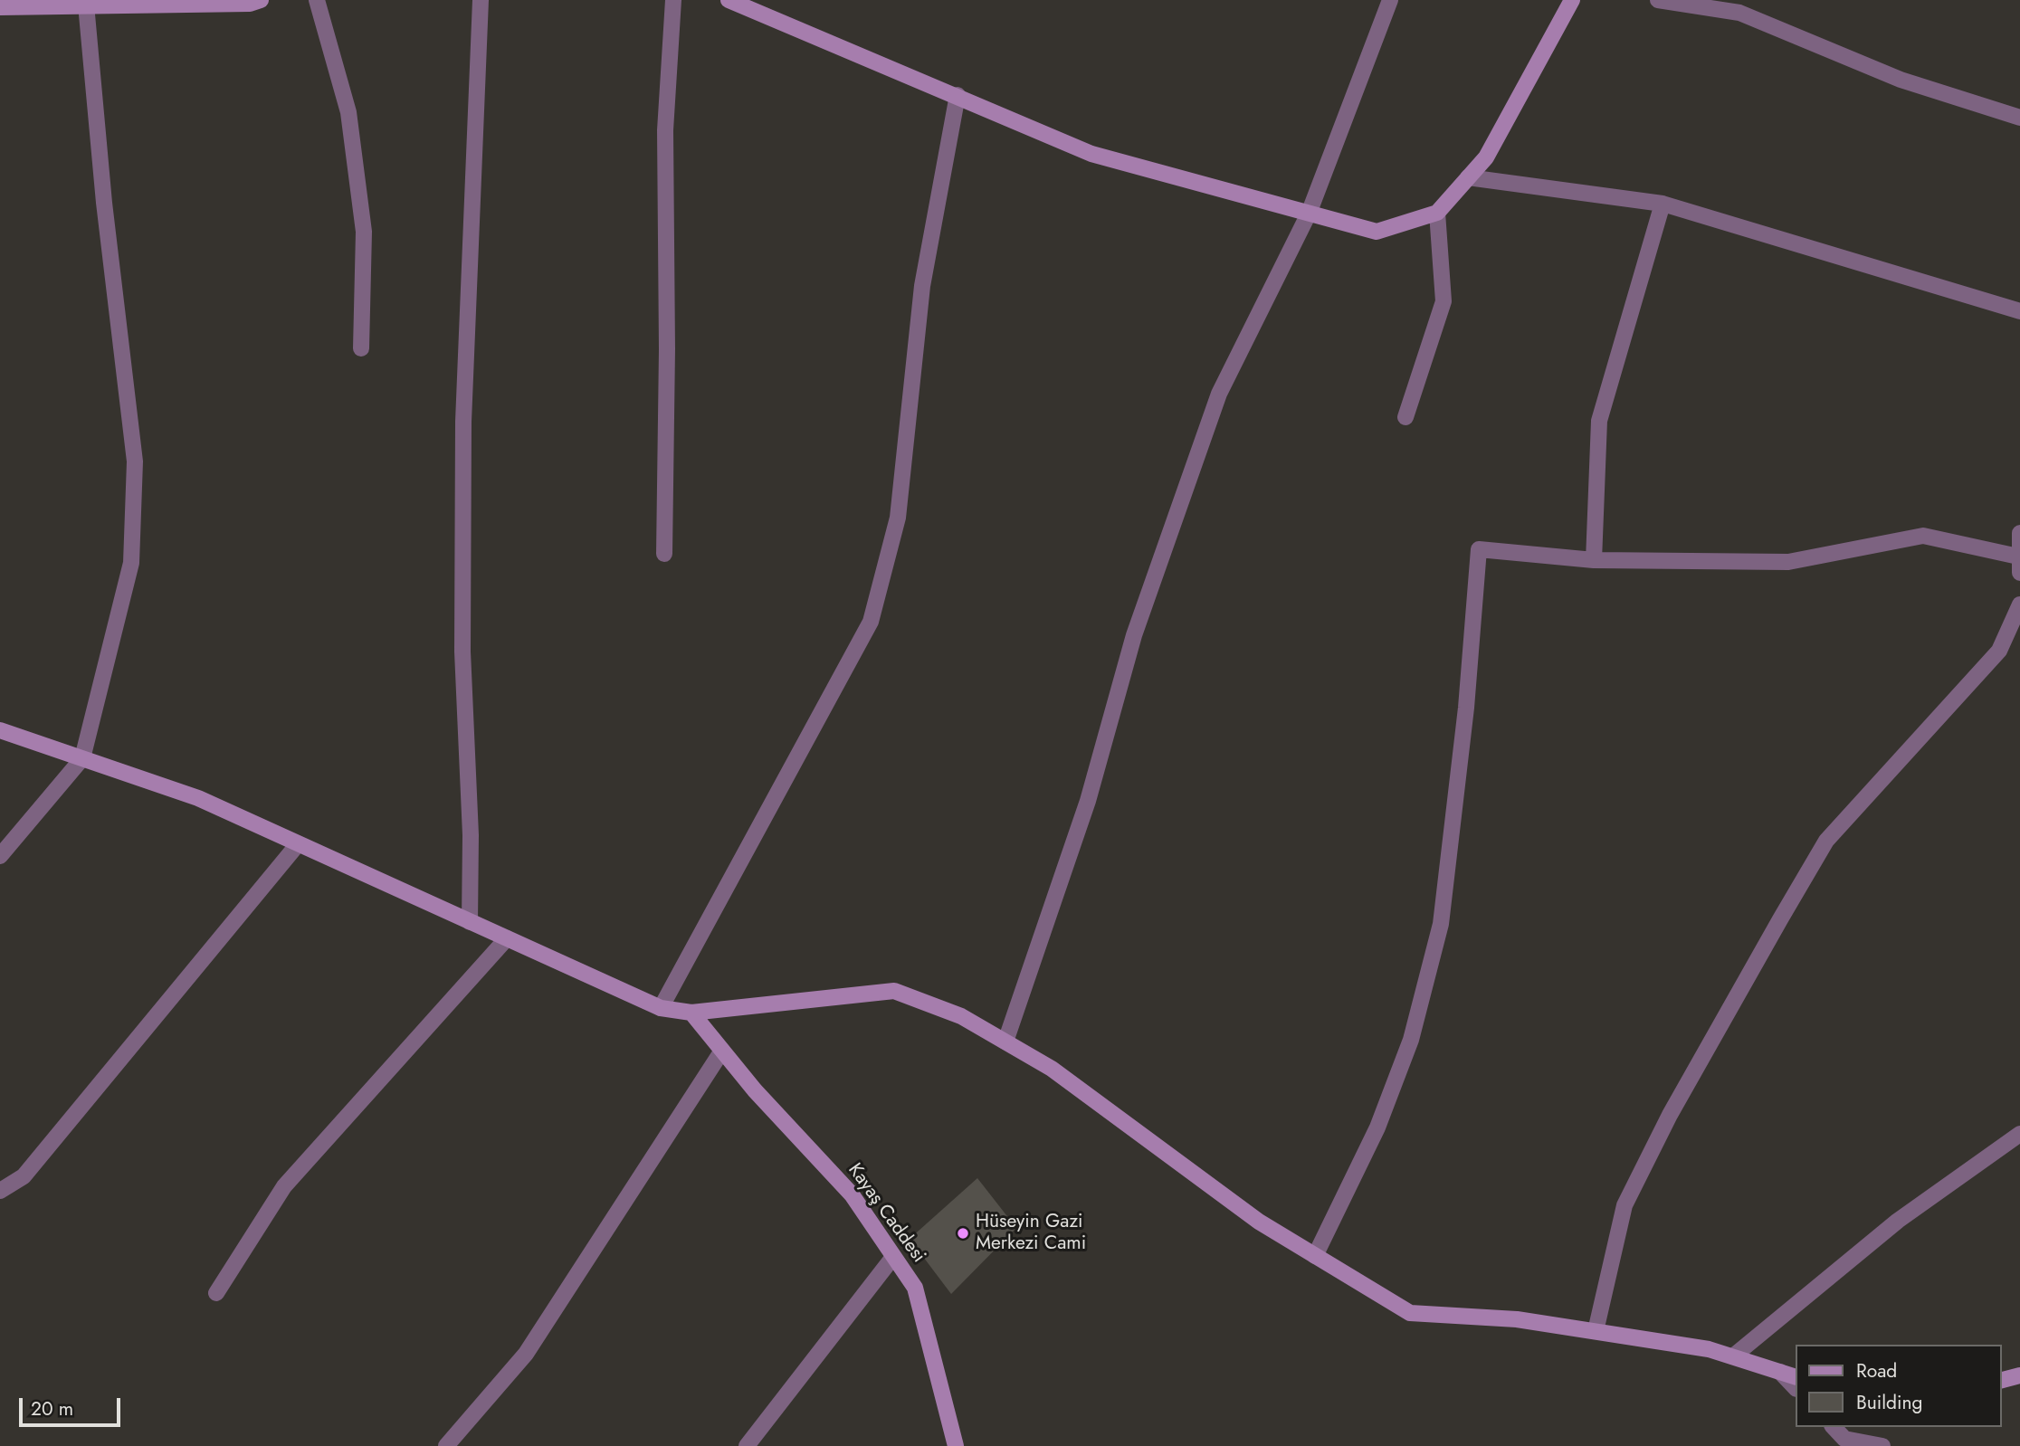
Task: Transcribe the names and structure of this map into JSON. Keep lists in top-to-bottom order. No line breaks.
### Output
{"streets":{"street":["Kayaş Caddesi"]},"places":["Hüseyin Gazi Merkezi Cami"],"legend":["Road","Building"],"scale_bar":"20 m"}
